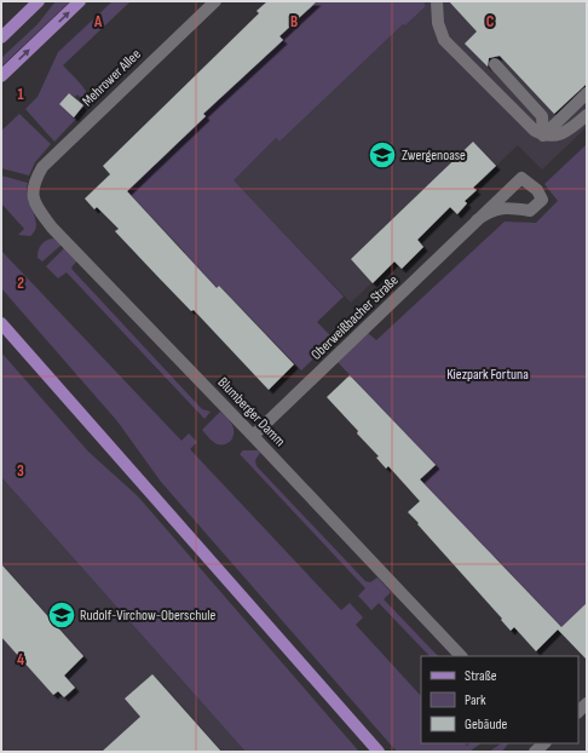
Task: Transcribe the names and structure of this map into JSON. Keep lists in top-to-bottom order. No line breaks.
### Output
{"streets":{"street":["Mehrower Allee","Oberweißbacher Straße","Blumberger Damm"]},"crossings":[["Mehrower Allee","Blumberger Damm"],["Oberweißbacher Straße","Blumberger Damm"]],"parks":["Kiezpark Fortuna"],"places":{"school or university":["Zwergenoase","Rudolf-Virchow-Oberschule"]},"legend":["Straße","Park","Gebäude"],"grid":{"columns":["A","B","C"],"rows":["1","2","3","4"]}}
